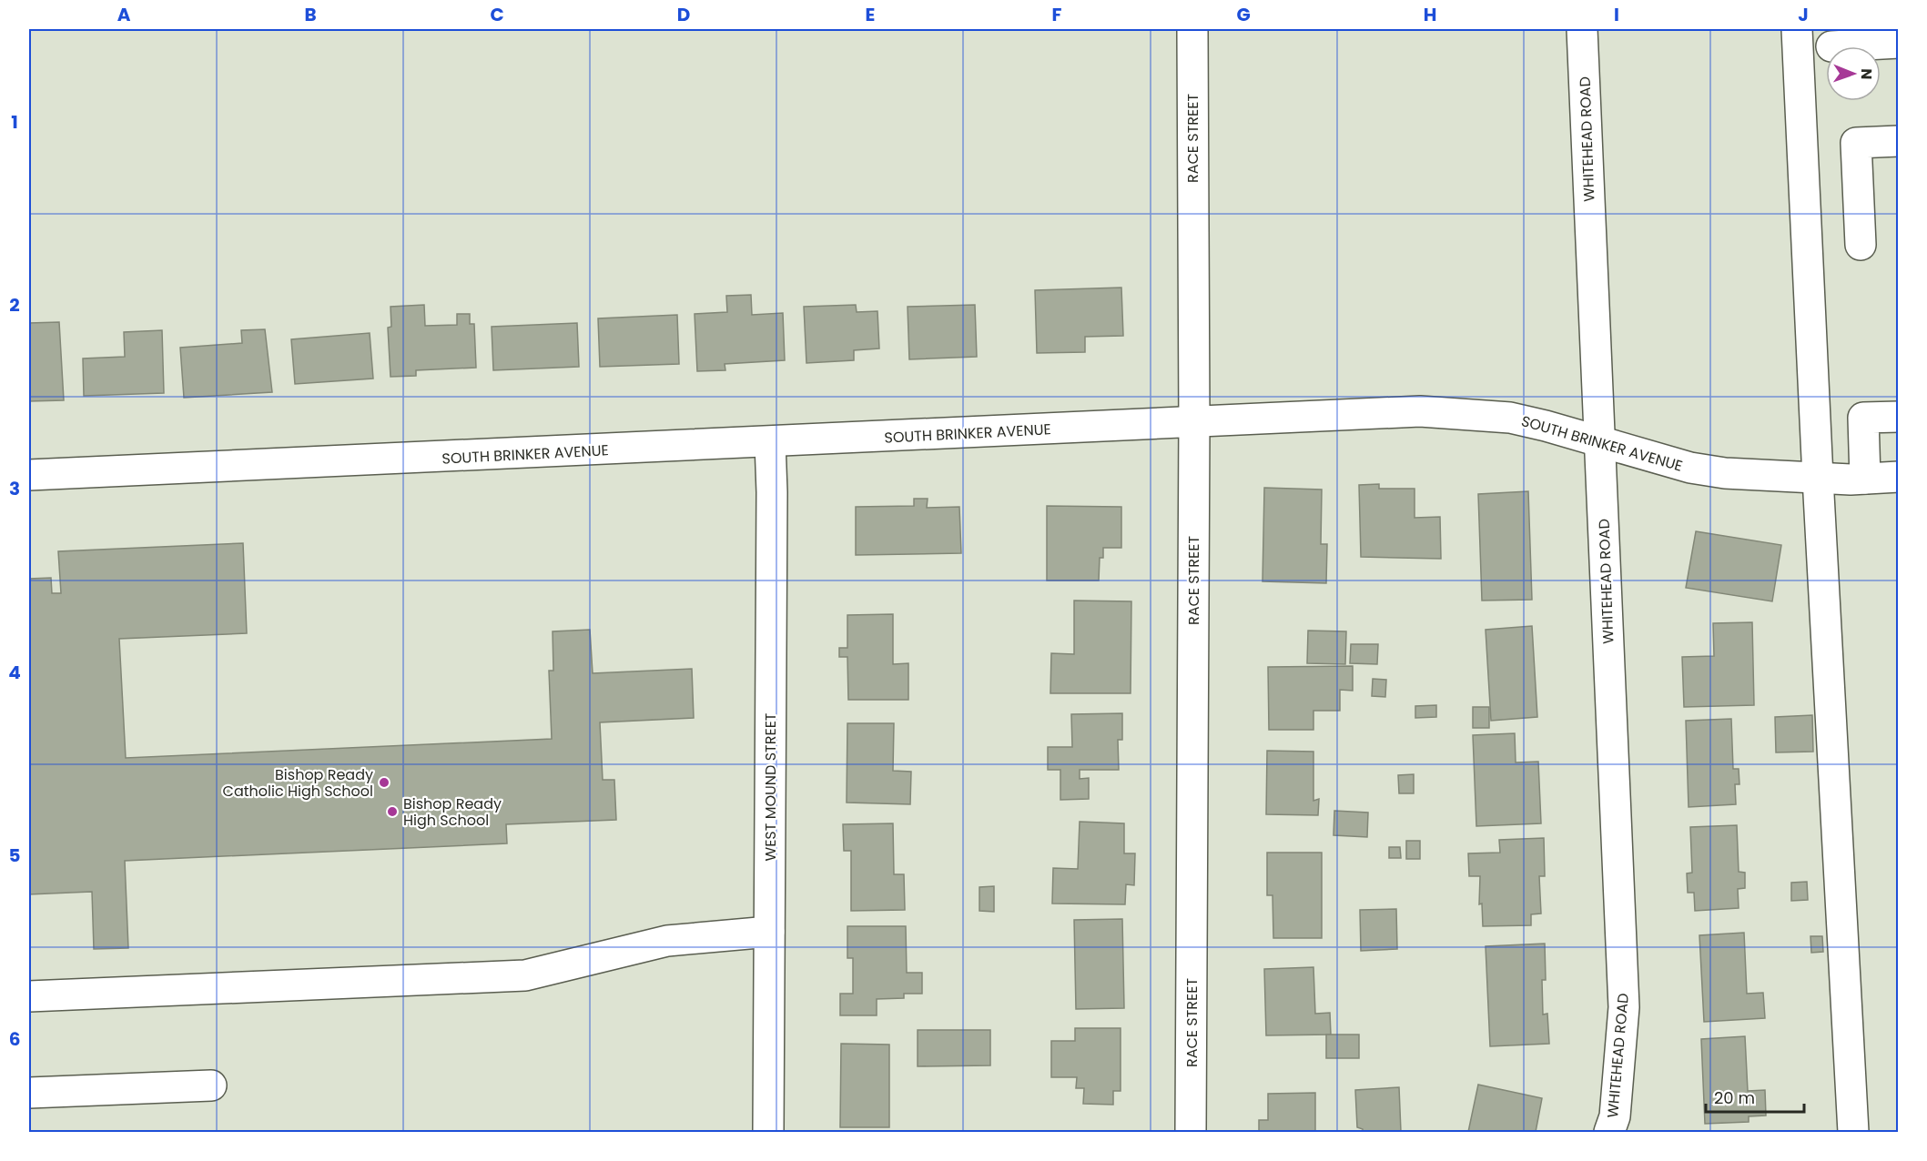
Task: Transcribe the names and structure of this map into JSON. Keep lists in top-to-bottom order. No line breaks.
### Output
{"streets":{"street":["RACE STREET","WHITEHEAD ROAD","SOUTH BRINKER AVENUE","WEST MOUND STREET"]},"crossings":[["RACE STREET","SOUTH BRINKER AVENUE"],["WHITEHEAD ROAD","SOUTH BRINKER AVENUE"],["SOUTH BRINKER AVENUE","WEST MOUND STREET"]],"places":["Bishop Ready Catholic High School","Bishop Ready High School"],"scale_bar":"20 m","north":"right","grid":{"columns":["A","B","C","D","E","F","G","H","I","J"],"rows":["1","2","3","4","5","6"]}}
